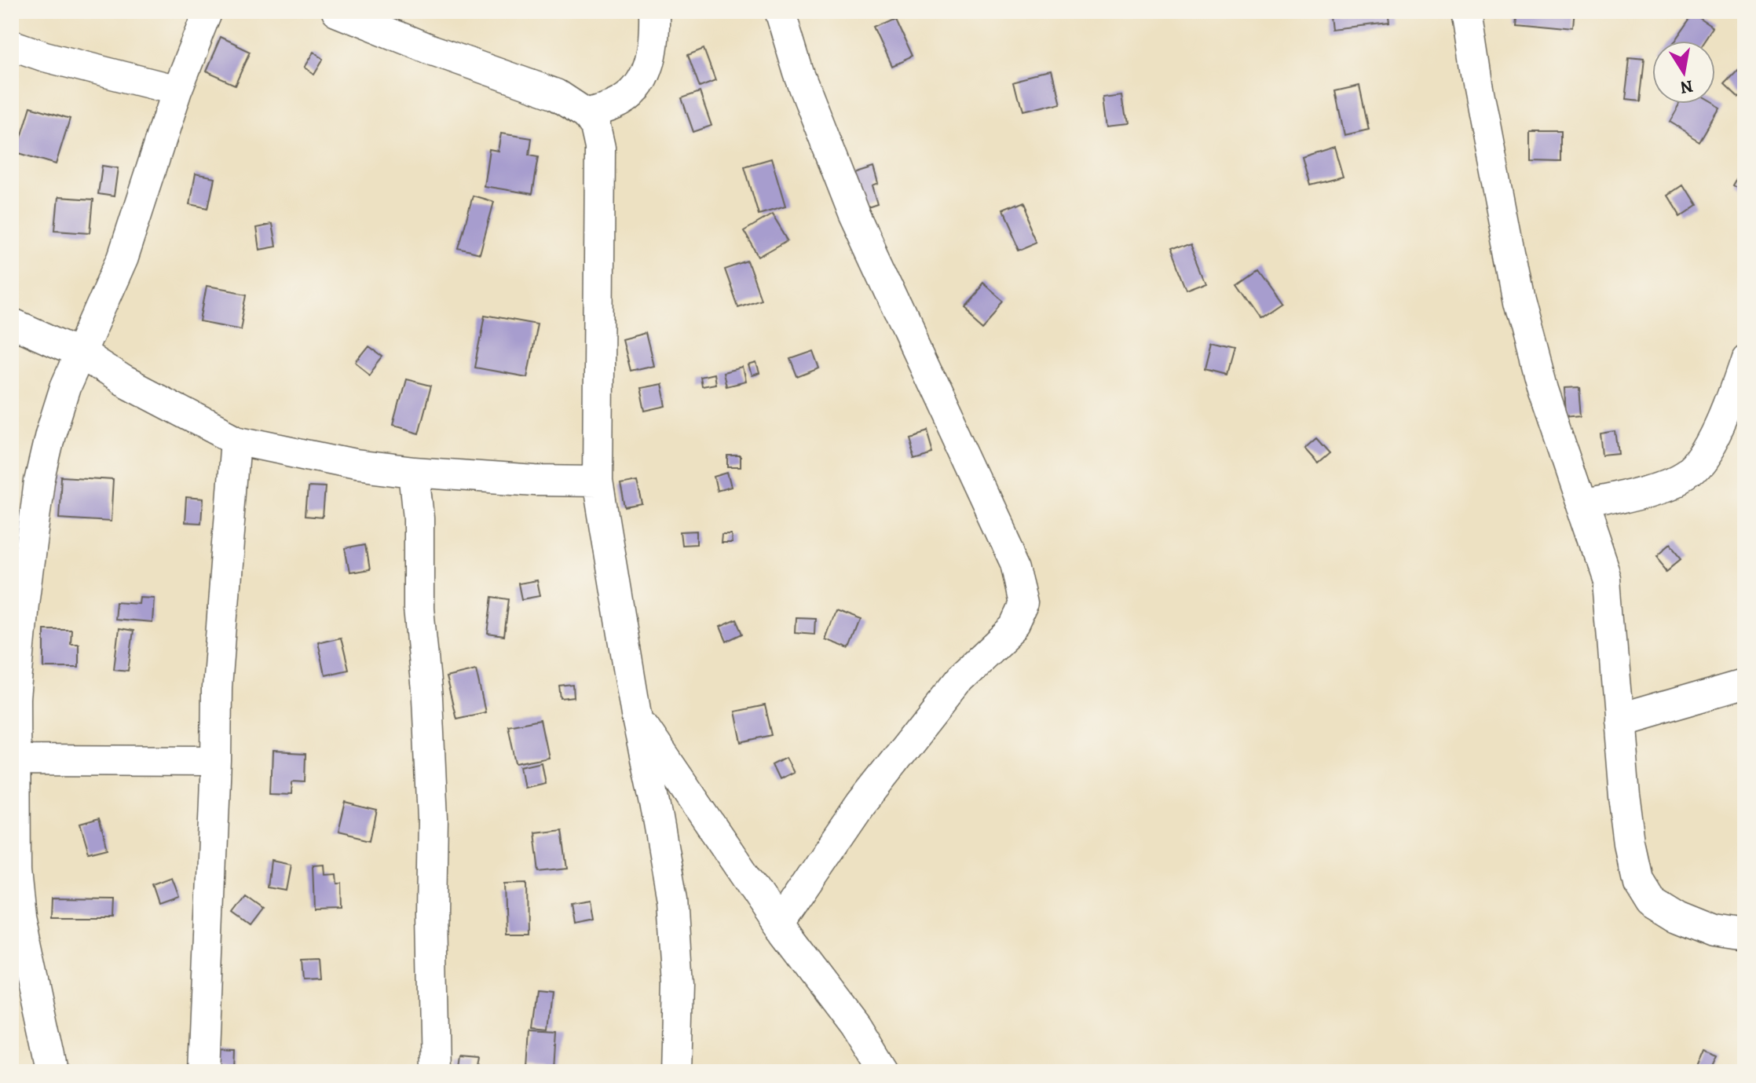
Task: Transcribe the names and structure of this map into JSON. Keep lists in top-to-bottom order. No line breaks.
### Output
{"north":"bottom"}
